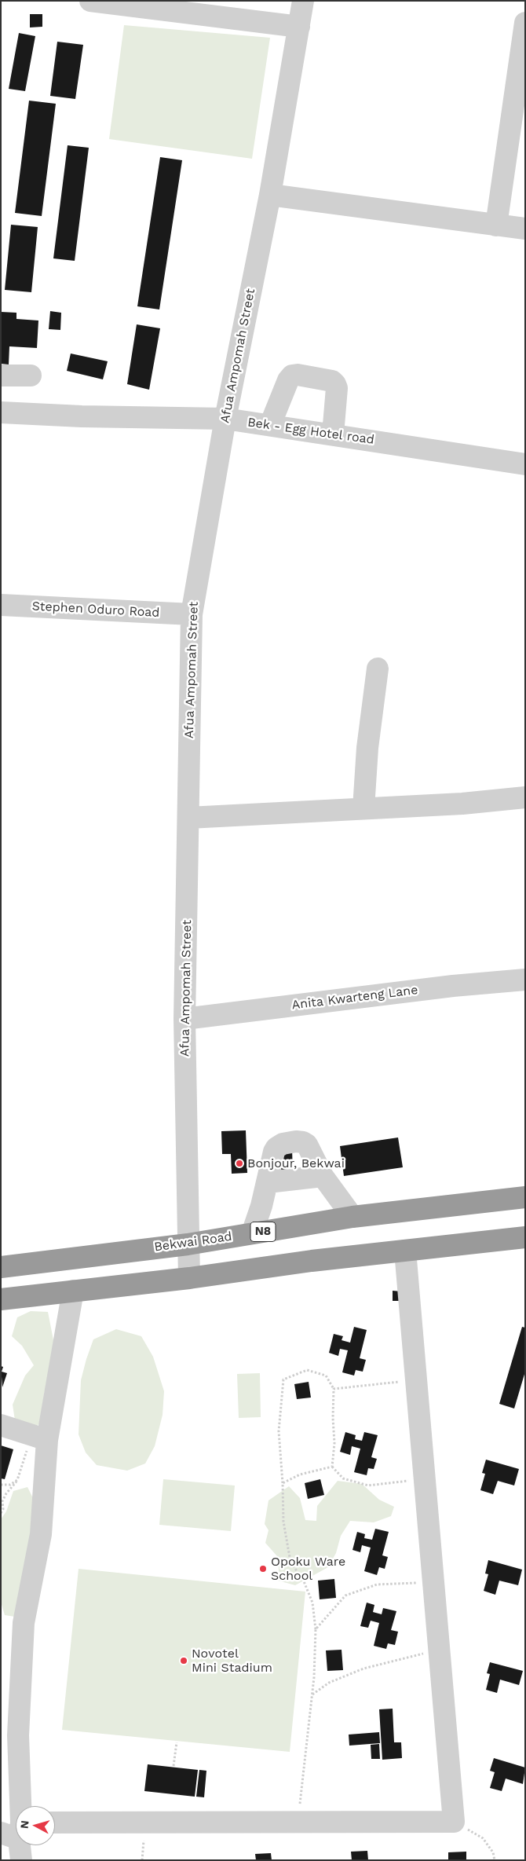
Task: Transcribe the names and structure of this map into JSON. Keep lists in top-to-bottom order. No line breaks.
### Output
{"streets":{"highway":["N8","Bekwai Road"],"street":["Afua Ampomah Street","Bek - Egg Hotel road","Stephen Oduro Road","Anita Kwarteng Lane"]},"crossings":[["Afua Ampomah Street","Bek - Egg Hotel road"],["Afua Ampomah Street","Stephen Oduro Road"],["Afua Ampomah Street","Anita Kwarteng Lane"],["Afua Ampomah Street","Bekwai Road"]],"places":["Bonjour, Bekwai","Opoku Ware School","Novotel Mini Stadium"],"north":"left"}
